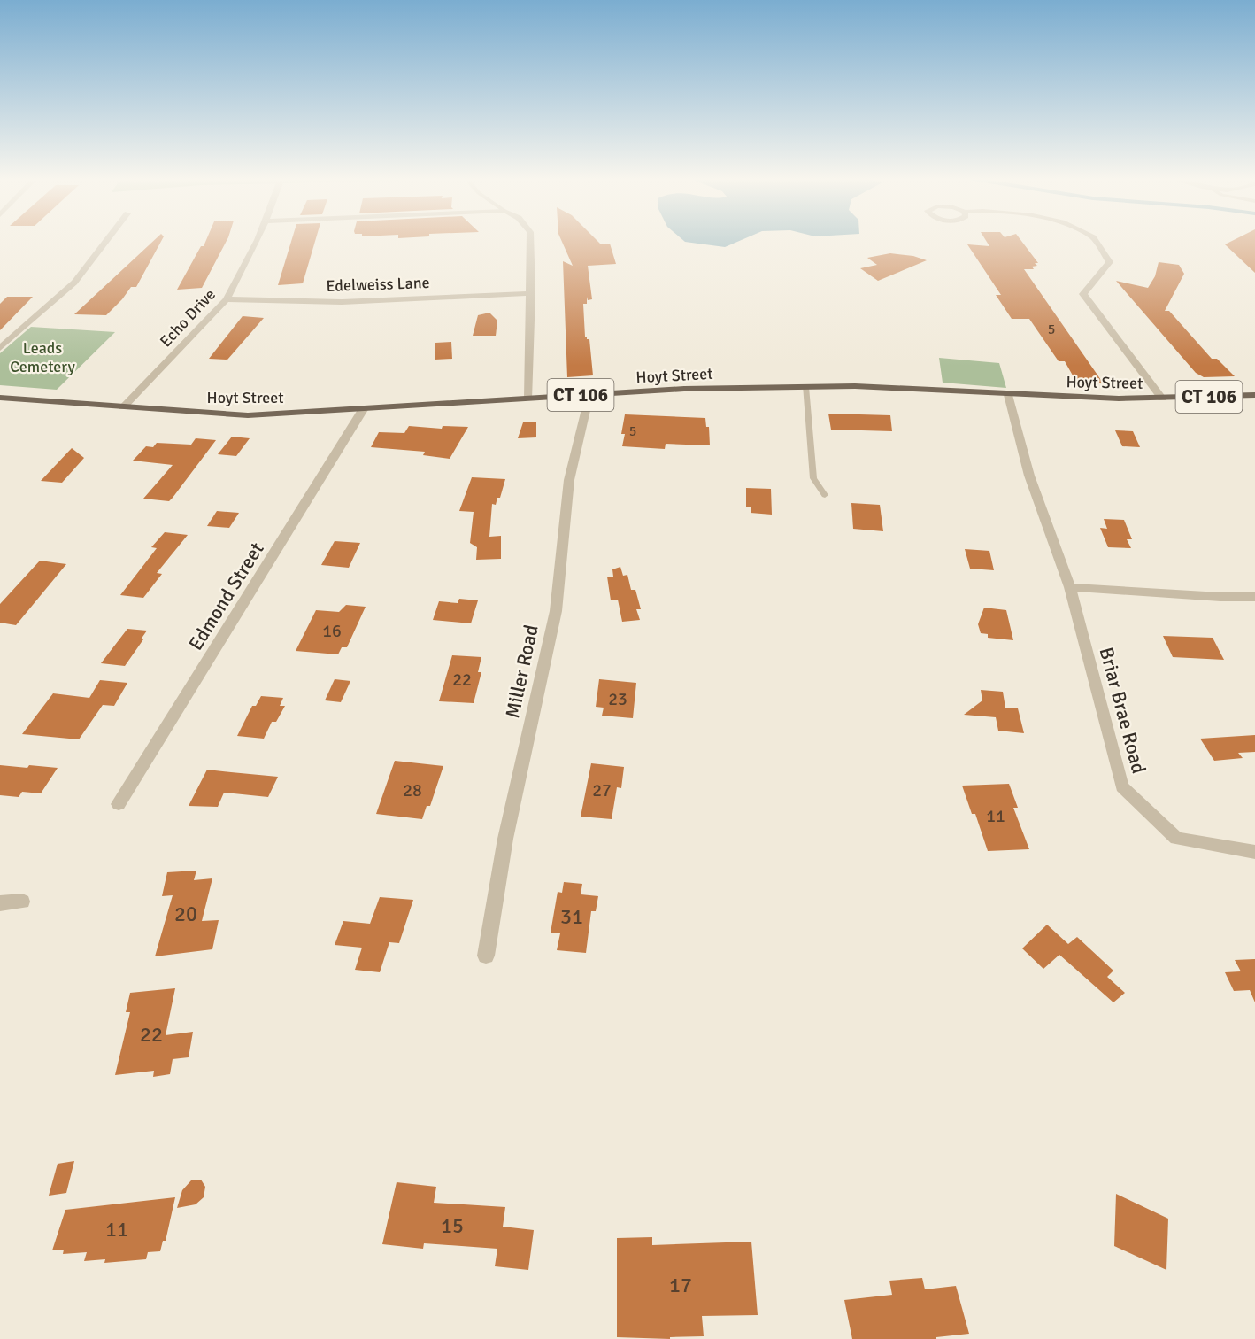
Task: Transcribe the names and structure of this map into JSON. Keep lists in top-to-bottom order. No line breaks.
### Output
{"streets":{"main road":["Hoyt Street","CT 106"],"street":["Edelweiss Lane","Echo Drive","Edmond Street","Miller Road","Briar Brae Road"]},"crossings":[["Edelweiss Lane","Echo Drive"],["Echo Drive","Hoyt Street"],["Hoyt Street","Edmond Street"],["Hoyt Street","Miller Road"],["Hoyt Street","Briar Brae Road"]],"parks":["Leads Cemetery"],"house_numbers":["5","5","16","22","23","28","27","11","20","31","22","15","11","17"]}
